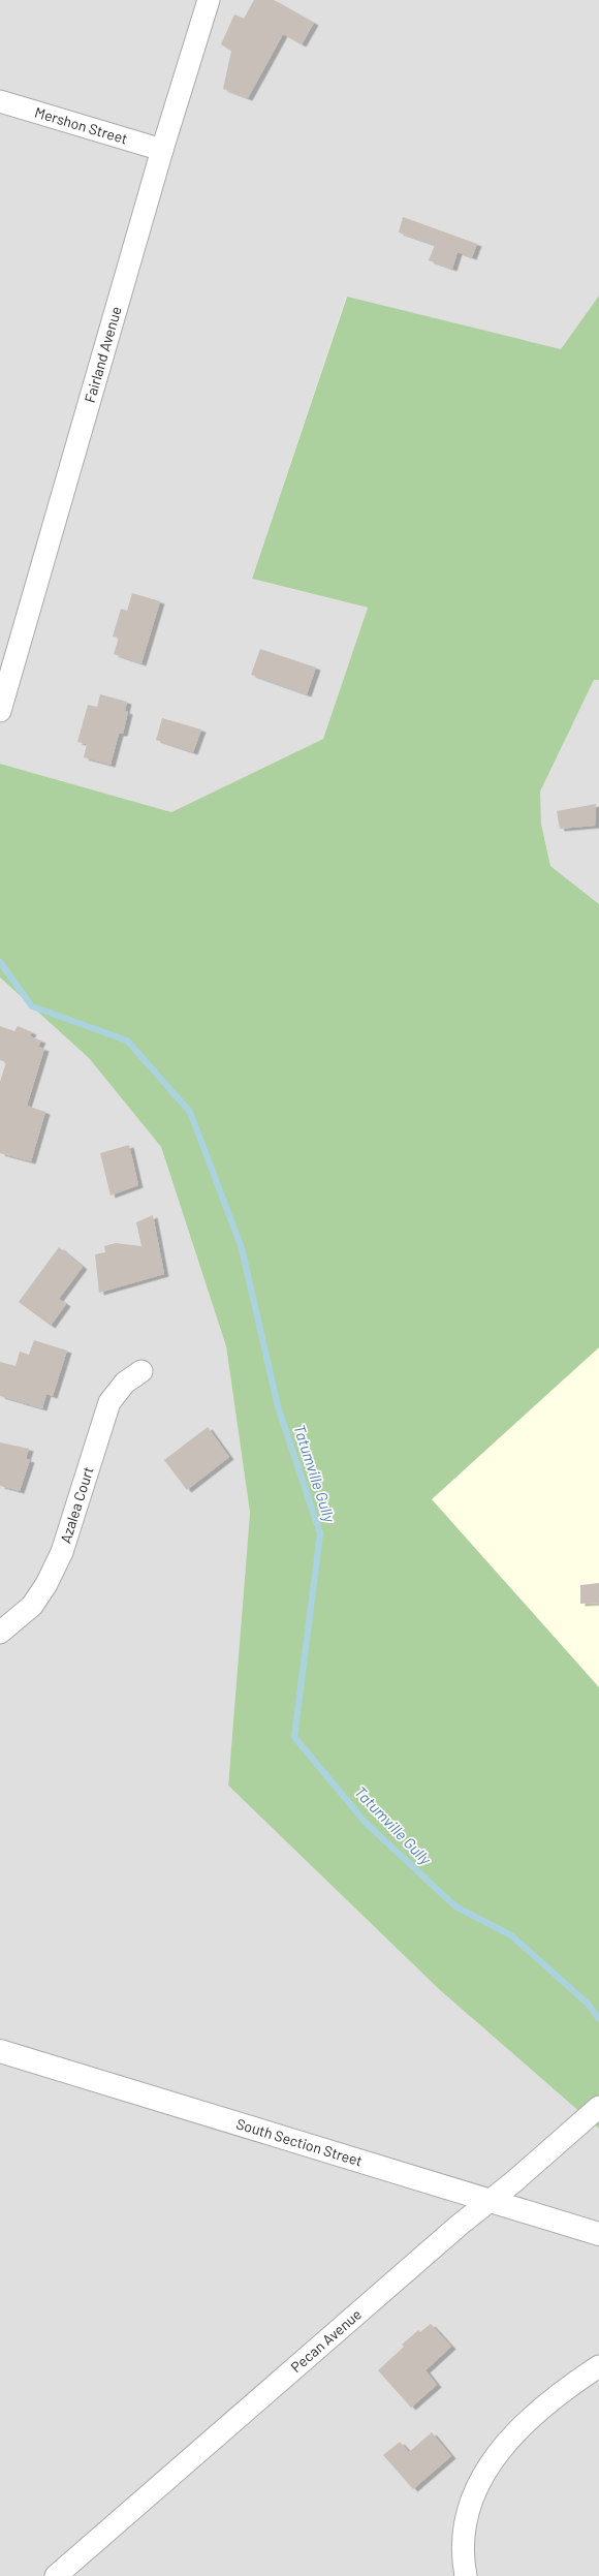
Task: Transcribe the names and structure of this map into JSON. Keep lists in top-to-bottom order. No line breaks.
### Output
{"streets":{"street":["Mershon Street","Fairland Avenue","Azalea Court","South Section Street","Pecan Avenue"]},"crossings":[["Mershon Street","Fairland Avenue"],["South Section Street","Pecan Avenue"]],"water":["Tatumville Gully"]}
